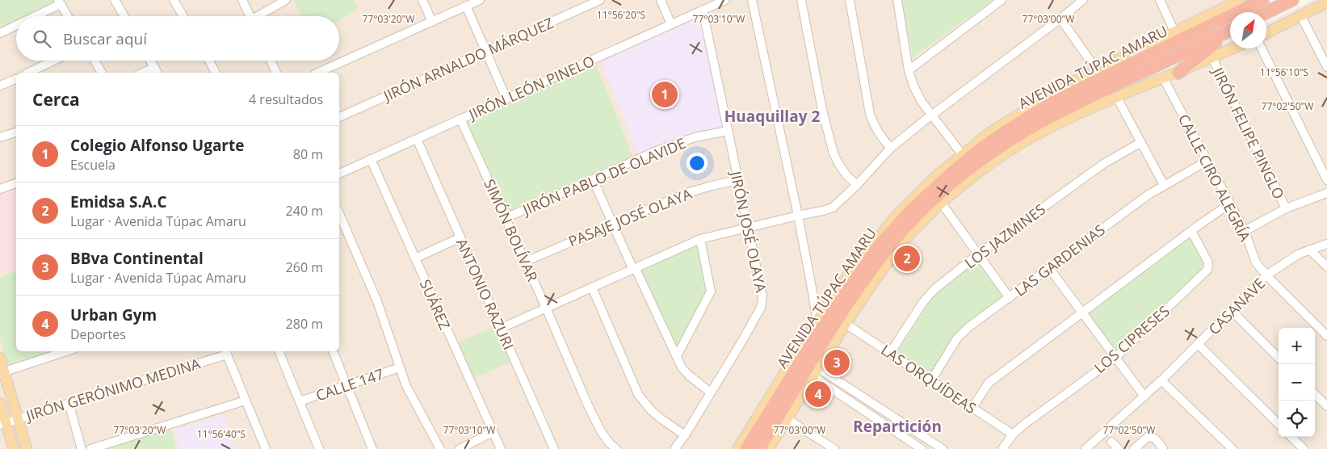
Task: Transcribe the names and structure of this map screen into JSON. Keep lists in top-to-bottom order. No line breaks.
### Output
{"streets":{"highway":["AVENIDA TÚPAC AMARU"],"street":["JIRÓN ARNALDO MÁRQUEZ","JIRÓN LEÓN PINELO","JIRÓN FELIPE PINGLO","JIRÓN PABLO DE OLAVIDE","CALLE CIRO ALEGRÍA","PASAJE JOSÉ OLAYA","SIMÓN BOLÍVAR","JIRÓN JOSÉ OLAYA","LOS JAZMINES","LAS GARDENIAS","ANTONIO RAZURI","SUÁREZ","CASANAVE","LOS CIPRESES","LAS ORQUÍDEAS","CALLE 147","JIRÓN GERÓNIMO MEDINA"]},"crossings":[["AVENIDA TÚPAC AMARU","JIRÓN FELIPE PINGLO"],["AVENIDA TÚPAC AMARU","CALLE CIRO ALEGRÍA"],["AVENIDA TÚPAC AMARU","LAS ORQUÍDEAS"],["JIRÓN LEÓN PINELO","SIMÓN BOLÍVAR"],["JIRÓN LEÓN PINELO","JIRÓN JOSÉ OLAYA"],["JIRÓN LEÓN PINELO","ANTONIO RAZURI"],["JIRÓN LEÓN PINELO","SUÁREZ"],["JIRÓN PABLO DE OLAVIDE","SIMÓN BOLÍVAR"],["JIRÓN PABLO DE OLAVIDE","JIRÓN JOSÉ OLAYA"],["CALLE CIRO ALEGRÍA","LAS GARDENIAS"],["CALLE CIRO ALEGRÍA","CASANAVE"],["PASAJE JOSÉ OLAYA","SIMÓN BOLÍVAR"],["PASAJE JOSÉ OLAYA","JIRÓN JOSÉ OLAYA"],["LOS JAZMINES","LAS ORQUÍDEAS"],["LAS GARDENIAS","LAS ORQUÍDEAS"],["LOS CIPRESES","LAS ORQUÍDEAS"]],"districts":["Huaquillay 2","Repartición"],"north":"top right","page":{"search":"Buscar aquí","heading":["Cerca","4 resultados"],"pins":["1","2","3","4"],"list":[{"mark":"1","name":"Colegio Alfonso Ugarte","note":"Escuela","value":"80 m"},{"mark":"2","name":"Emidsa S.A.C","note":"Lugar · Avenida Túpac Amaru","value":"240 m"},{"mark":"3","name":"BBva Continental","note":"Lugar · Avenida Túpac Amaru","value":"260 m"},{"mark":"4","name":"Urban Gym","note":"Deportes","value":"280 m"}],"map_buttons":["+","−"]},"coordinates":["11°56'20\"S","77°03'20\"W","77°03'10\"W","77°03'00\"W","11°56'10\"S","77°02'50\"W","11°56'40\"S"]}
